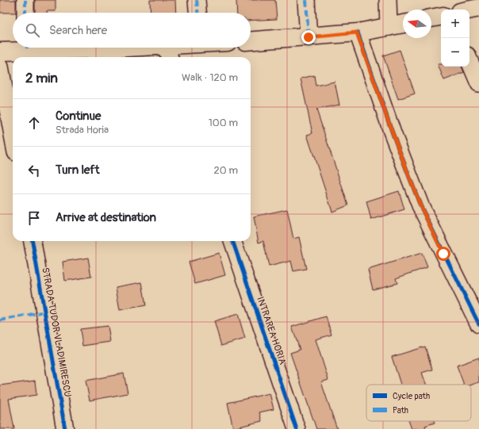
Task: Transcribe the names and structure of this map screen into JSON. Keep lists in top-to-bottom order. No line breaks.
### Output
{"streets":{"street":["INTRAREA HORIA","STRADA TUDOR VLADIMIRESCU"]},"legend":["Cycle path","Path"],"north":"left","page":{"map_buttons":["+","−"],"search":"Search here","heading":["2 min","Walk · 120 m"],"list":[["Continue","Strada Horia","100 m"],["Turn left","20 m"],"Arrive at destination"]}}
